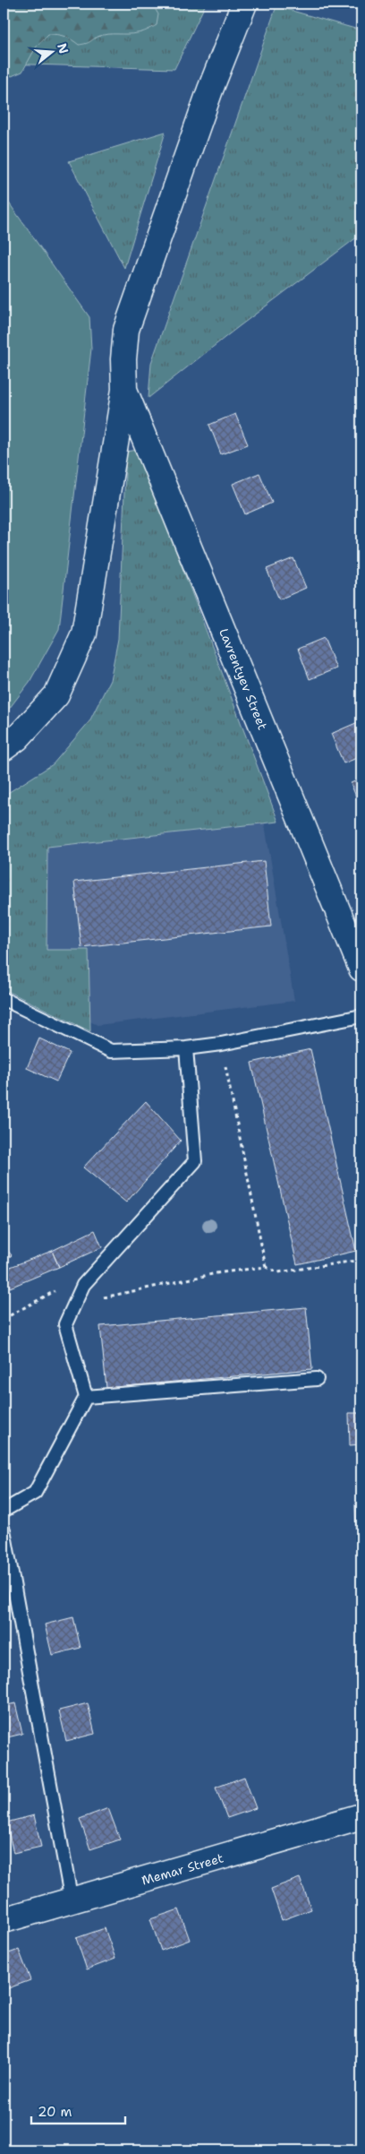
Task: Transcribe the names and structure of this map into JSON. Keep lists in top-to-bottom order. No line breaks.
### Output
{"streets":{"street":["Lavrentyev Street","Memar Street"]},"scale_bar":"20 m","north":"right"}
